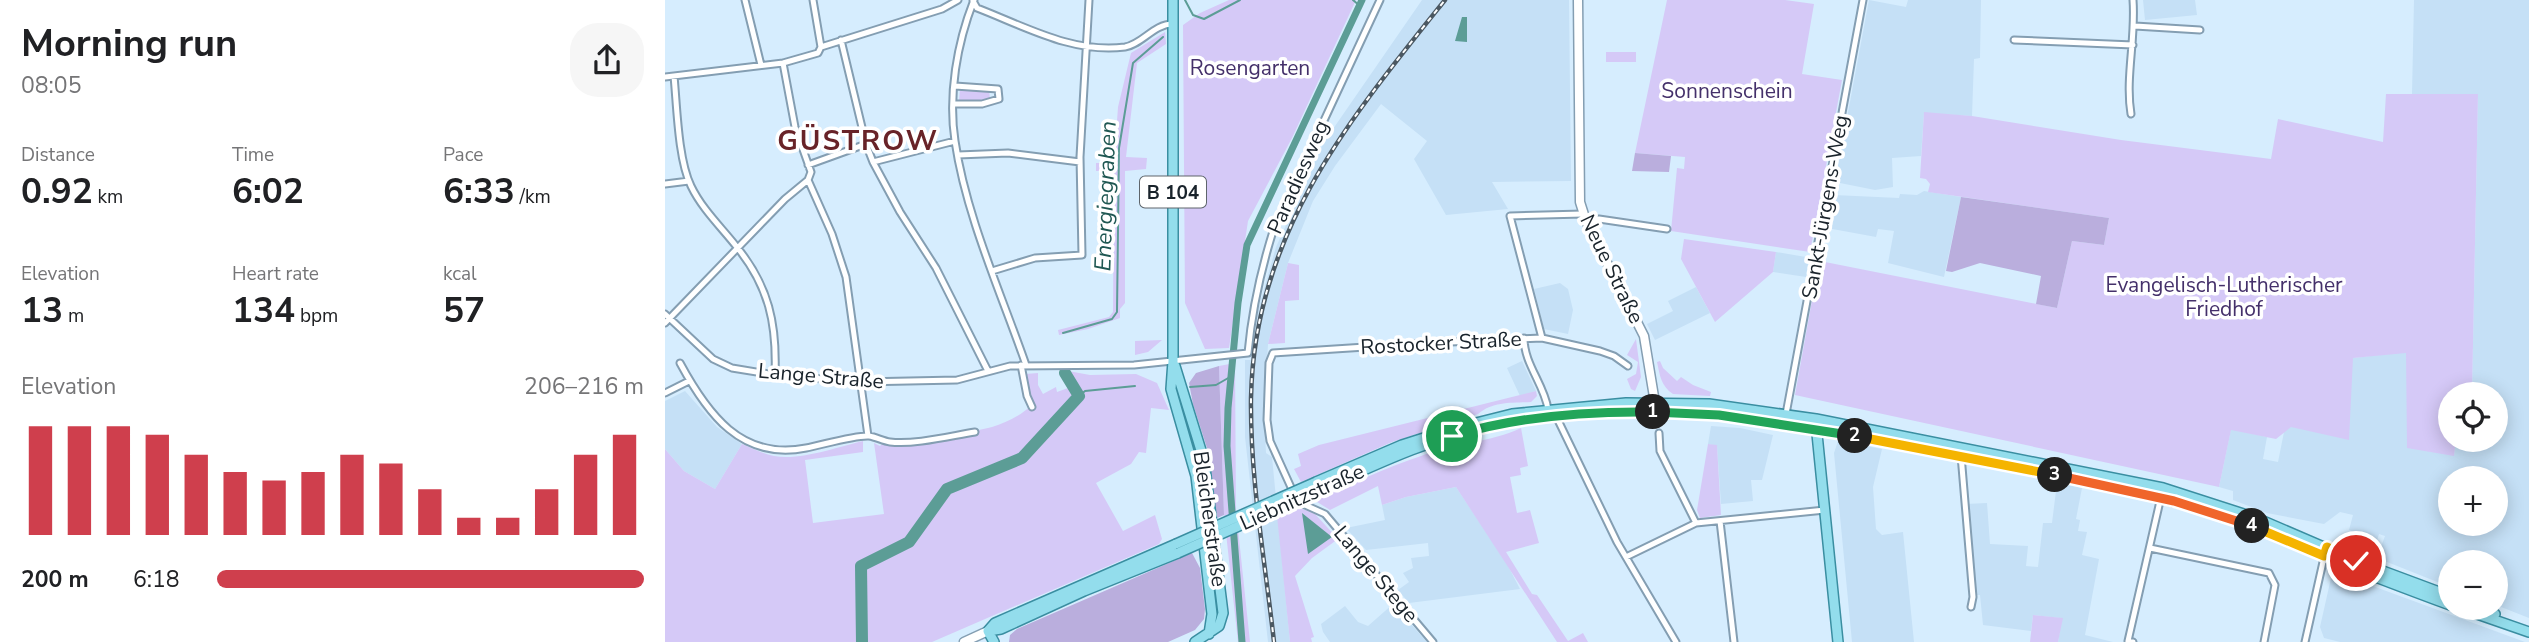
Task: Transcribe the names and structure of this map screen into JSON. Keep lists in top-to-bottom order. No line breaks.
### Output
{"streets":{"main road":["B 104","Neue Straße","Liebnitzstraße","Bleicherstraße"],"street":["Paradiesweg","Sankt-Jürgens-Weg","Rostocker Straße","Lange Straße","Lange Stege"]},"crossings":[["Paradiesweg","Lange Straße"],["Neue Straße","Liebnitzstraße"],["Rostocker Straße","Lange Stege"],["Lange Straße","Bleicherstraße"]],"districts":["GÜSTROW"],"water":["Energiegraben"],"parks":["Rosengarten","Sonnenschein","Evangelisch-Lutherischer Friedhof"],"page":{"heading":["Morning run","08:05"],"stats":[["Distance","0.92 km"],["Time","6:02"],["Pace","6:33 /km"],["Elevation","13 m"],["Heart rate","134 bpm"],["kcal","57"]],"chart":["Elevation","206–216 m"],"map_buttons":["+","−"],"pins":["1","2","3","4"],"list":[{"name":"200 m","note":"6:18"}]}}
